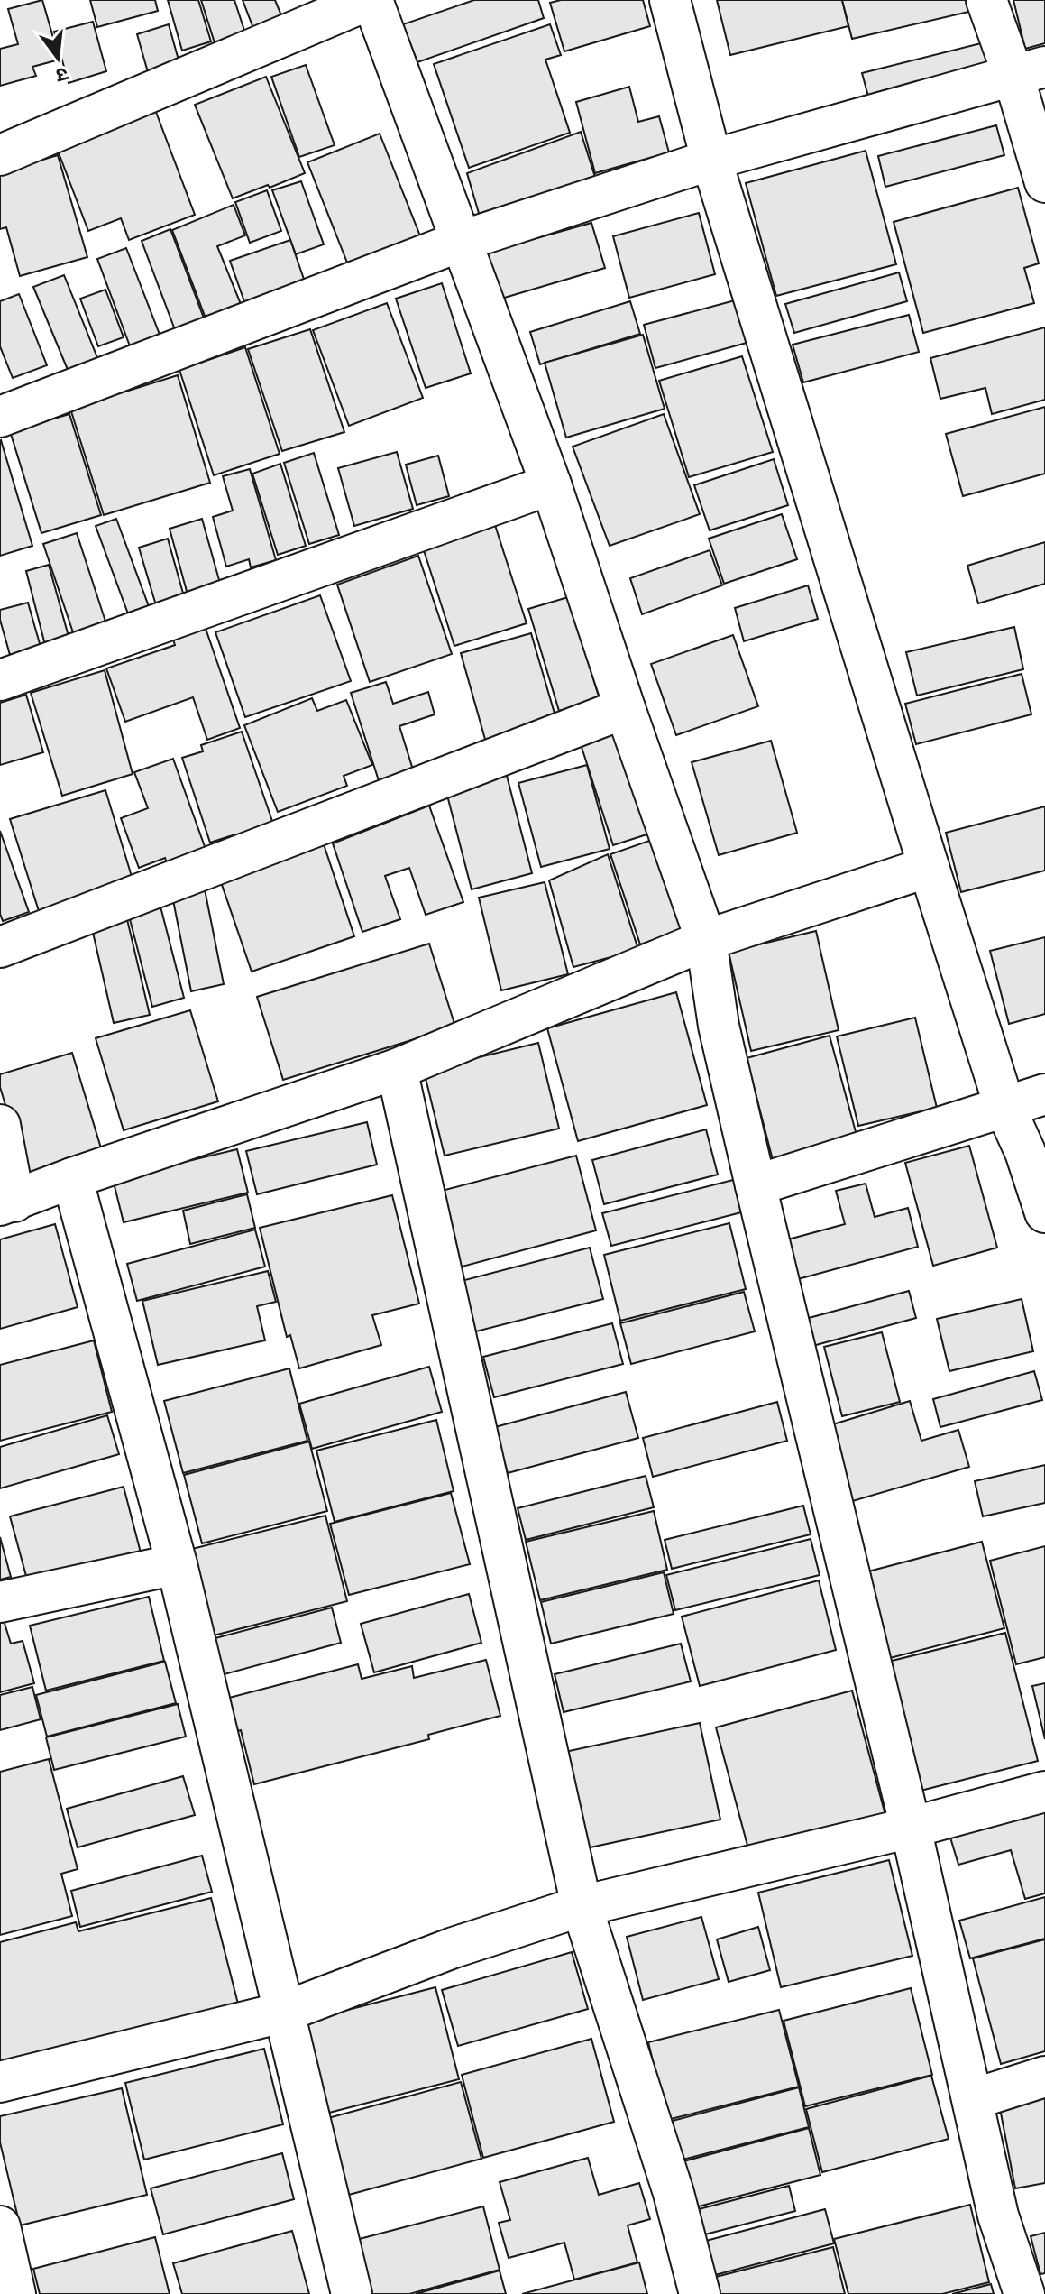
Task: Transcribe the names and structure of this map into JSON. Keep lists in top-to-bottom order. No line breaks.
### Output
{"north":"bottom"}
